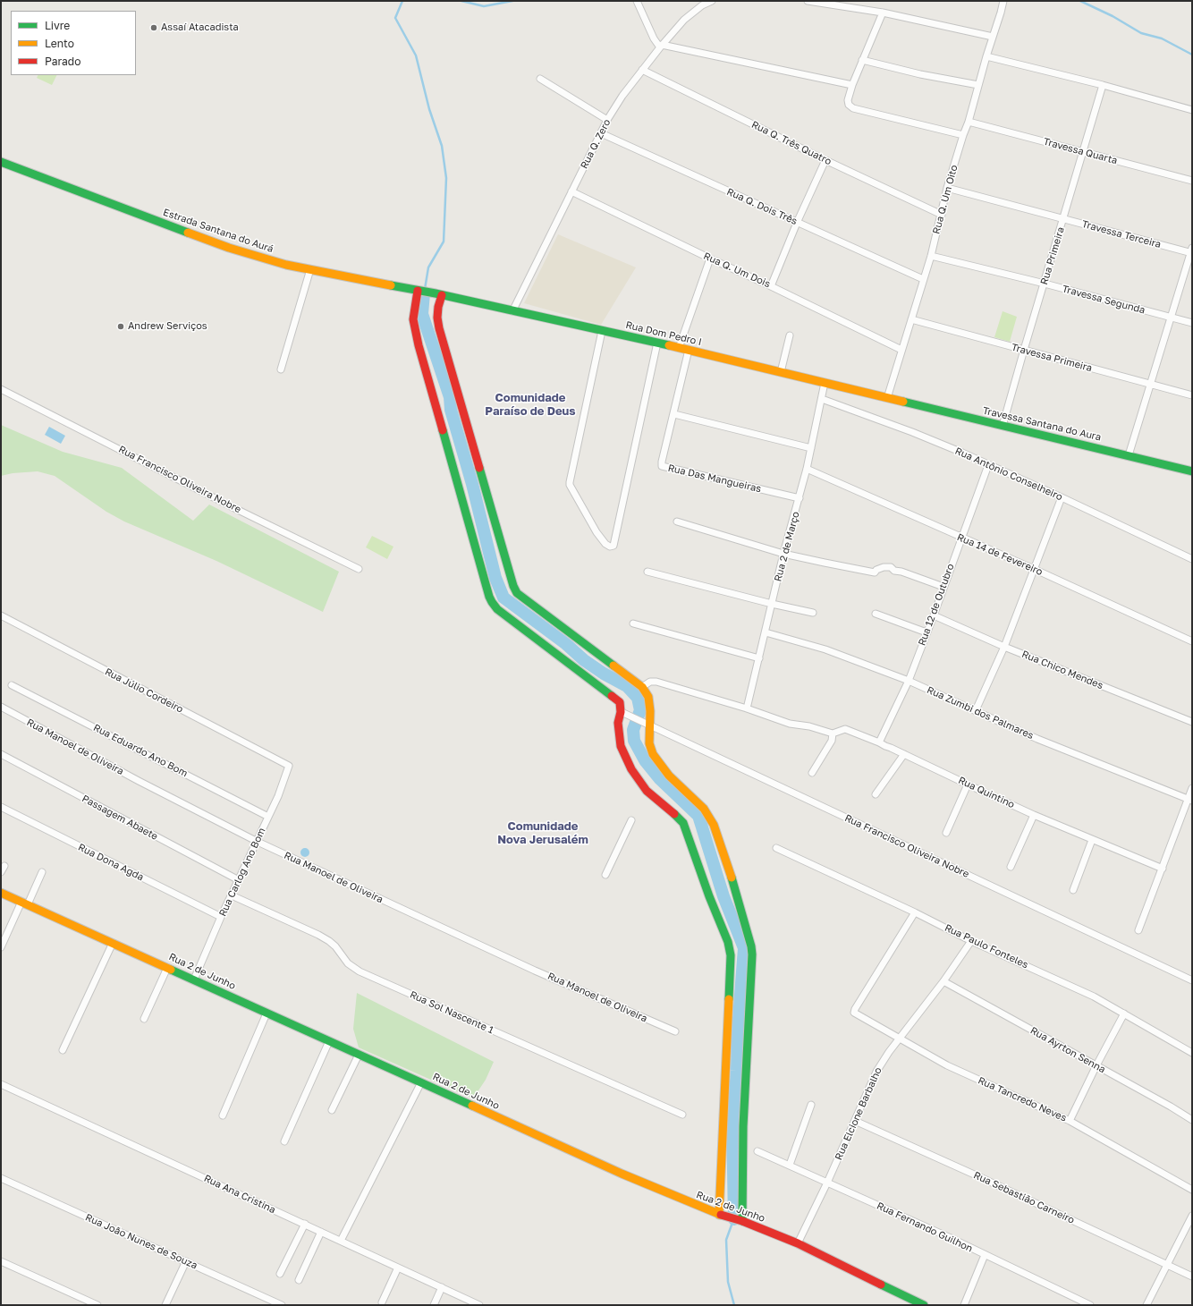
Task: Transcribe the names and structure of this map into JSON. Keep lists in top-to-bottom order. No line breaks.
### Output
{"streets":{"street":["Rua Q. Três Quatro","Rua Q. Zero","Travessa Quarta","Rua Q. Um Oito","Rua Q. Dois Três","Estrada Santana do Aurá","Travessa Terceira","Rua Primeira","Rua Q. Um Dois","Travessa Segunda","Rua Dom Pedro I","Travessa Primeira","Travessa Santana do Aura","Rua Antônio Conselheiro","Rua Das Mangueiras","Rua Francisco Oliveira Nobre","Rua 2 de Março","Rua 14 de Fevereiro","Rua 12 de Outubro","Rua Chico Mendes","Rua Júlio Cordeiro","Rua Zumbi dos Palmares","Rua Manoel de Oliveira","Rua Eduardo Ano Bom","Rua Quintino","Passagem Abaete","Rua Dona Agda","Rua Carlog Ano Bom","Rua Paulo Fonteles","Rua 2 de Junho","Rua Sol Nascente 1","Rua Ayrton Senna","Rua Tancredo Neves","Rua Elcione Barbalho","Rua Ana Cristina","Rua Sebastião Carneiro","Rua Fernando Guilhon","Rua João Nunes de Souza"]},"crossings":[["Rua Q. Três Quatro","Rua Q. Zero"],["Rua Q. Três Quatro","Rua Q. Um Oito"],["Rua Q. Zero","Rua Q. Dois Três"],["Rua Q. Zero","Rua Q. Um Dois"],["Rua Q. Zero","Rua Dom Pedro I"],["Travessa Quarta","Rua Q. Um Oito"],["Travessa Quarta","Rua Primeira"],["Rua Q. Um Oito","Rua Q. Dois Três"],["Rua Q. Um Oito","Travessa Terceira"],["Rua Q. Um Oito","Rua Q. Um Dois"],["Rua Q. Um Oito","Travessa Segunda"],["Rua Q. Um Oito","Rua Dom Pedro I"],["Rua Q. Um Oito","Travessa Primeira"],["Rua Q. Um Oito","Travessa Santana do Aura"],["Estrada Santana do Aurá","Rua Dom Pedro I"],["Travessa Terceira","Rua Primeira"],["Rua Primeira","Travessa Segunda"],["Rua Primeira","Travessa Primeira"],["Rua Primeira","Travessa Santana do Aura"],["Rua Dom Pedro I","Travessa Santana do Aura"],["Rua Dom Pedro I","Rua Das Mangueiras"],["Rua Dom Pedro I","Rua 2 de Março"],["Rua Antônio Conselheiro","Rua 2 de Março"],["Rua Antônio Conselheiro","Rua 12 de Outubro"],["Rua Das Mangueiras","Rua 2 de Março"],["Rua 2 de Março","Rua 14 de Fevereiro"],["Rua 2 de Março","Rua Zumbi dos Palmares"],["Rua 2 de Março","Rua Quintino"],["Rua 14 de Fevereiro","Rua 12 de Outubro"],["Rua 12 de Outubro","Rua Chico Mendes"],["Rua 12 de Outubro","Rua Zumbi dos Palmares"],["Rua 12 de Outubro","Rua Quintino"],["Rua Júlio Cordeiro","Rua Carlog Ano Bom"],["Rua Manoel de Oliveira","Rua Carlog Ano Bom"],["Rua Eduardo Ano Bom","Rua Carlog Ano Bom"],["Passagem Abaete","Rua Carlog Ano Bom"],["Rua Dona Agda","Rua Carlog Ano Bom"],["Rua Carlog Ano Bom","Rua 2 de Junho"],["Rua Carlog Ano Bom","Rua Sol Nascente 1"],["Rua Paulo Fonteles","Rua Tancredo Neves"],["Rua Paulo Fonteles","Rua Elcione Barbalho"],["Rua 2 de Junho","Rua Elcione Barbalho"],["Rua Ayrton Senna","Rua Elcione Barbalho"],["Rua Tancredo Neves","Rua Elcione Barbalho"],["Rua Elcione Barbalho","Rua Sebastião Carneiro"],["Rua Elcione Barbalho","Rua Fernando Guilhon"]],"districts":["Comunidade Paraíso de Deus","Comunidade Nova Jerusalém"],"places":["Assaí Atacadista","Andrew Serviços"],"legend":["Livre","Lento","Parado"]}
